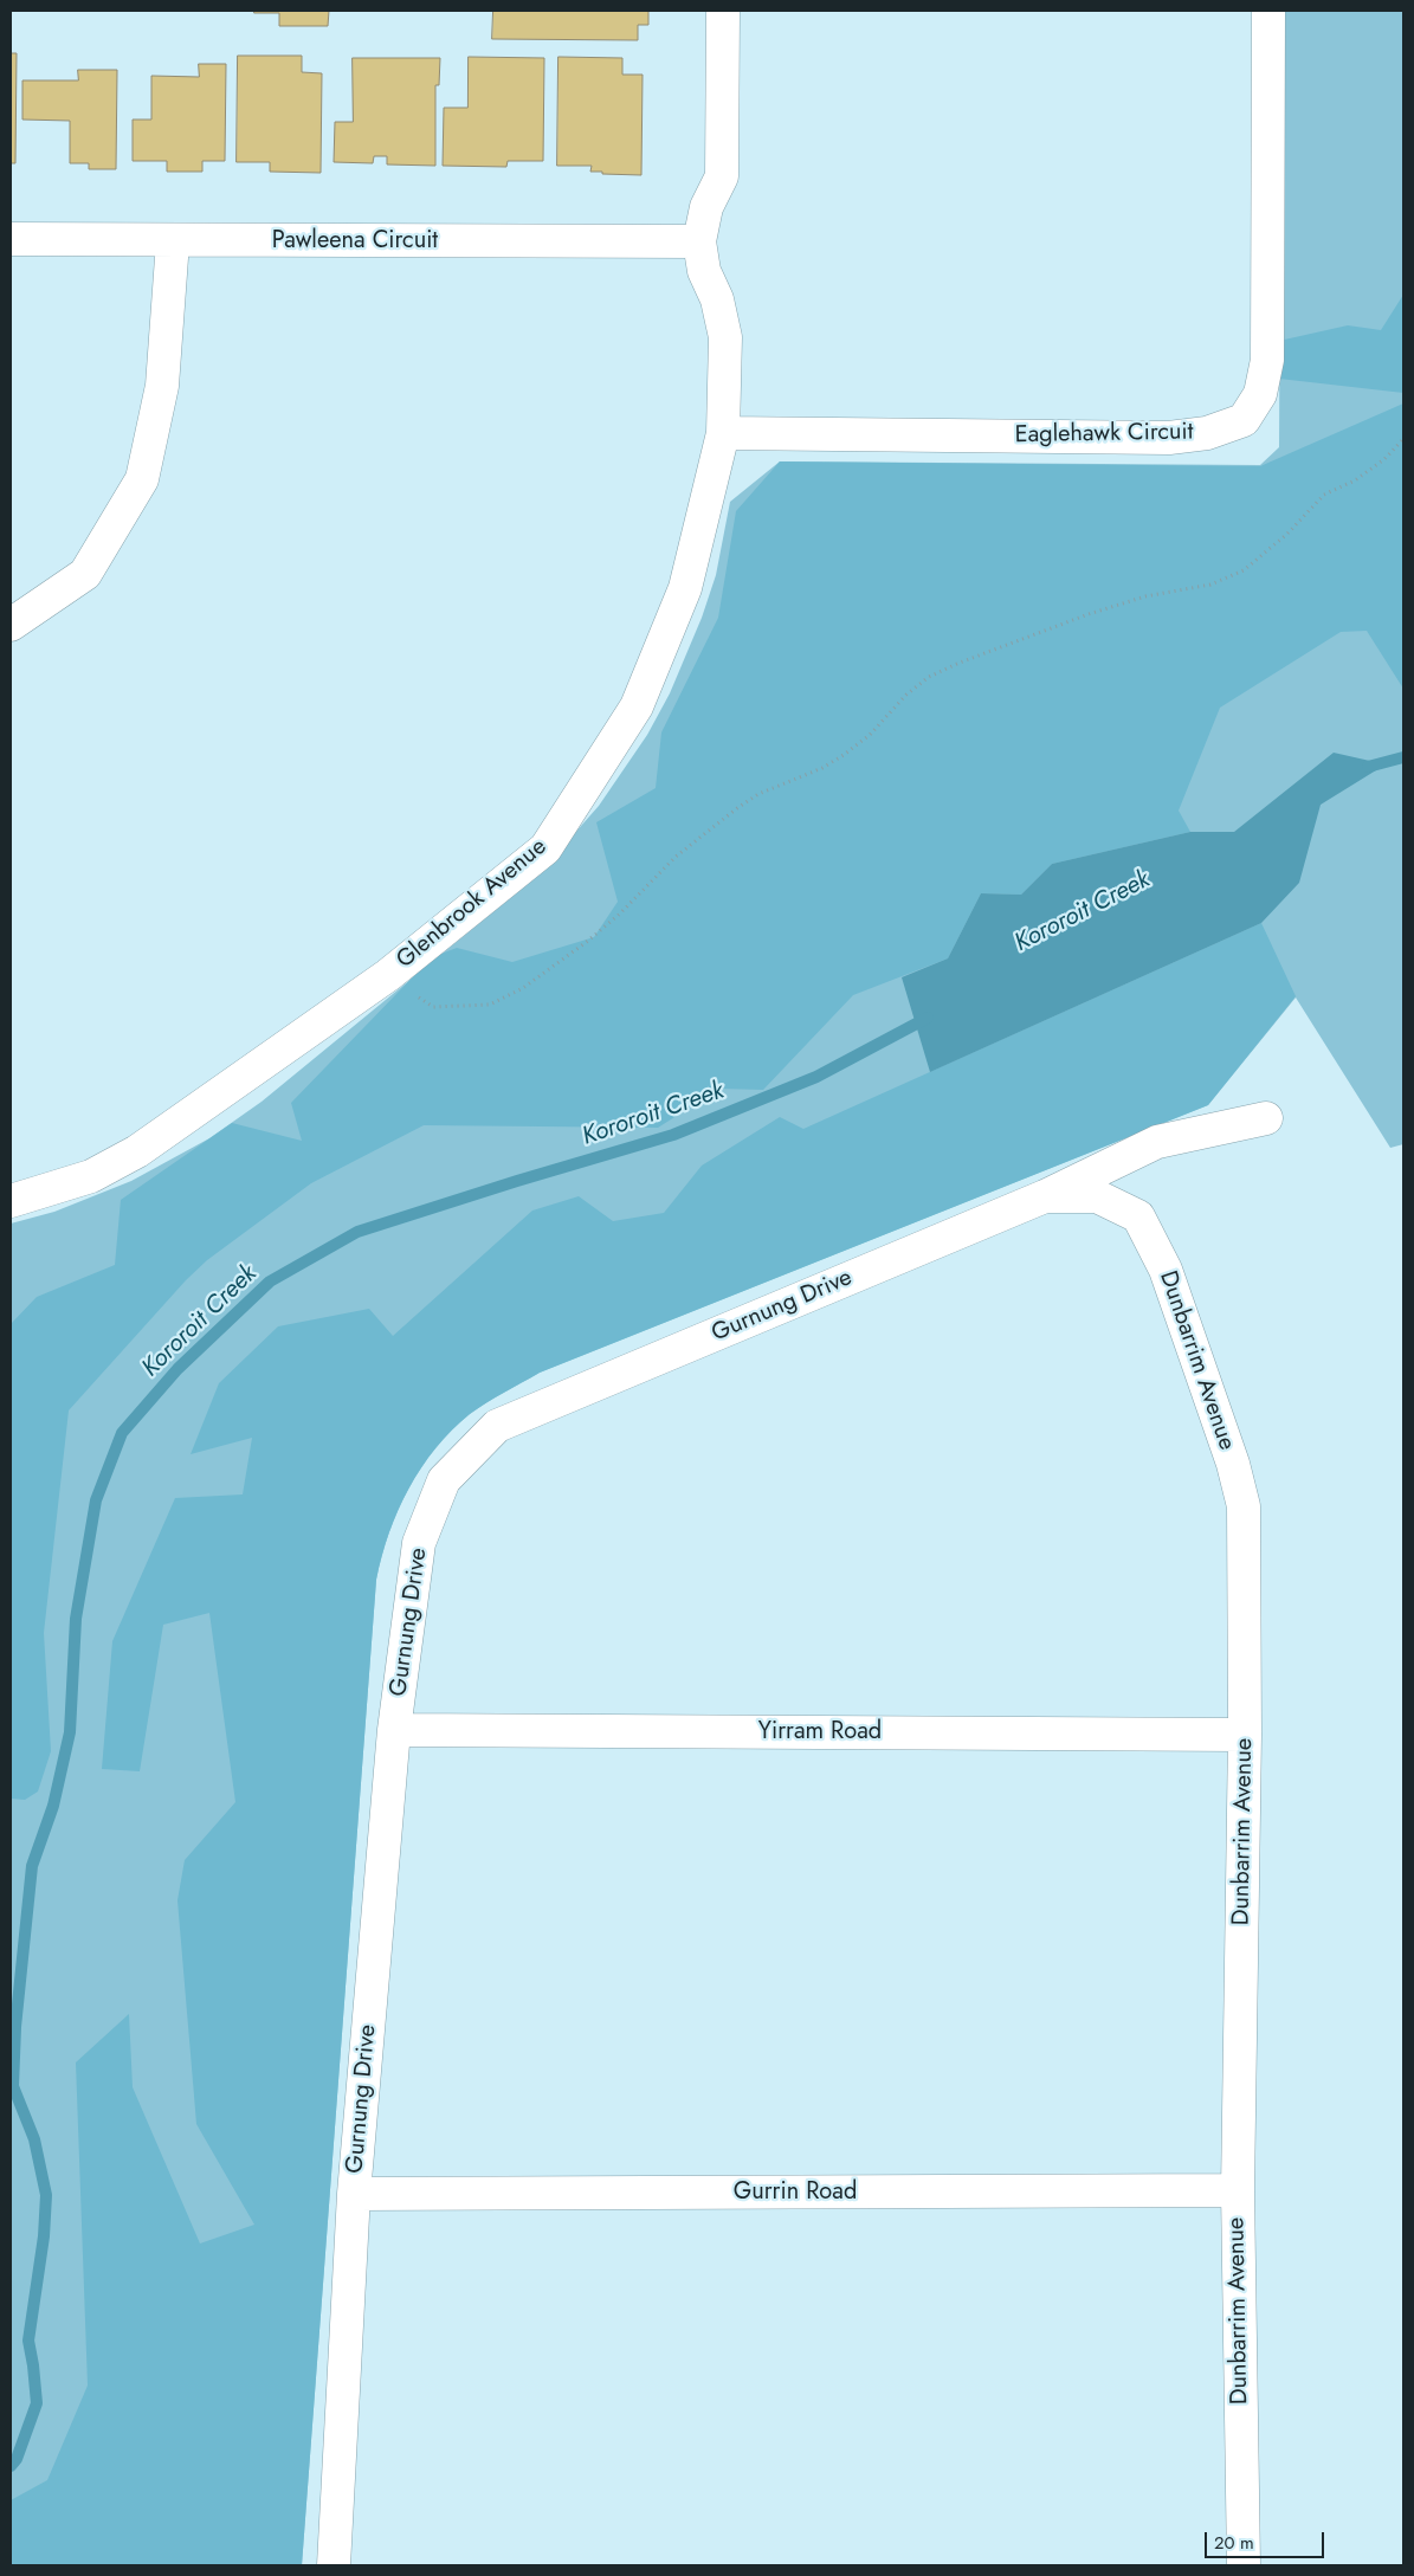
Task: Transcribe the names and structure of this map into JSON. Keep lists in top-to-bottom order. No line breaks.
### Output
{"streets":{"street":["Pawleena Circuit","Eaglehawk Circuit","Glenbrook Avenue","Gurnung Drive","Dunbarrim Avenue","Yirram Road","Gurrin Road"]},"crossings":[["Pawleena Circuit","Glenbrook Avenue"],["Eaglehawk Circuit","Glenbrook Avenue"],["Gurnung Drive","Dunbarrim Avenue"],["Gurnung Drive","Yirram Road"],["Gurnung Drive","Gurrin Road"],["Dunbarrim Avenue","Yirram Road"],["Dunbarrim Avenue","Gurrin Road"]],"water":["Kororoit Creek"],"scale_bar":"20 m"}
